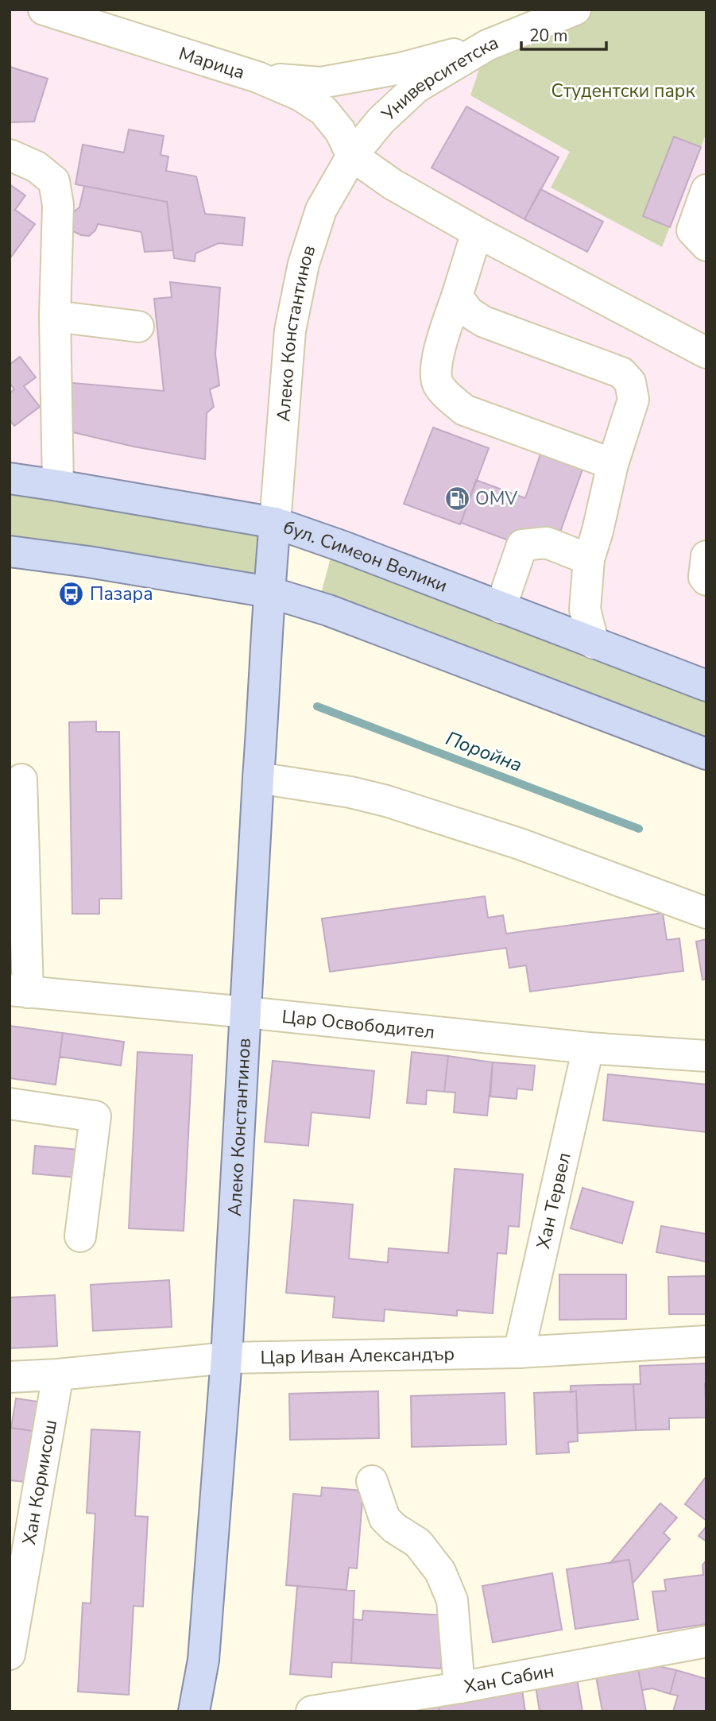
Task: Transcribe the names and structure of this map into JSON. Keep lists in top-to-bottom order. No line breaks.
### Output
{"streets":{"main road":["Алеко Константинов","бул. Симеон Велики"],"street":["Марица","Университетска","Цар Освободител","Хан Тервел","Цар Иван Александър","Хан Кормисош","Хан Сабин"]},"crossings":[["Марица","Университетска"],["Марица","Алеко Константинов"],["Университетска","Алеко Константинов"],["Алеко Константинов","бул. Симеон Велики"],["Алеко Константинов","Цар Освободител"],["Алеко Константинов","Цар Иван Александър"],["Цар Освободител","Хан Тервел"],["Хан Тервел","Цар Иван Александър"],["Цар Иван Александър","Хан Кормисош"]],"water":["Поройна"],"parks":["Студентски парк"],"places":{"fuel station":["OMV"],"bus stop":["Пазара"]},"scale_bar":"20 m"}
